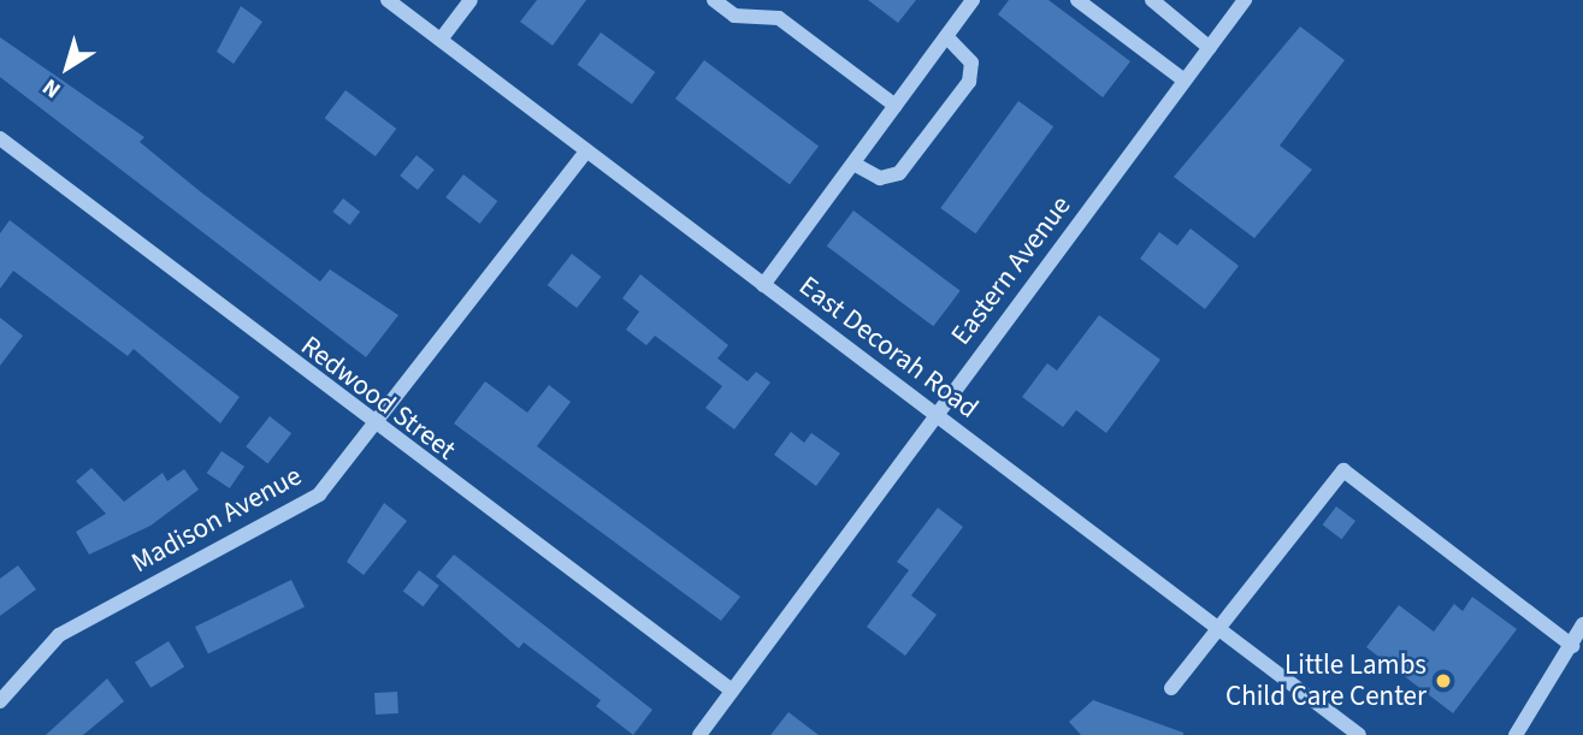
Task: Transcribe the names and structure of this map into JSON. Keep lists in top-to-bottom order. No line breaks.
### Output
{"streets":{"street":["Eastern Avenue","East Decorah Road","Redwood Street","Madison Avenue"]},"crossings":[["Eastern Avenue","East Decorah Road"],["Eastern Avenue","Redwood Street"],["East Decorah Road","Madison Avenue"],["Redwood Street","Madison Avenue"]],"places":["Little Lambs Child Care Center"],"north":"bottom left"}
